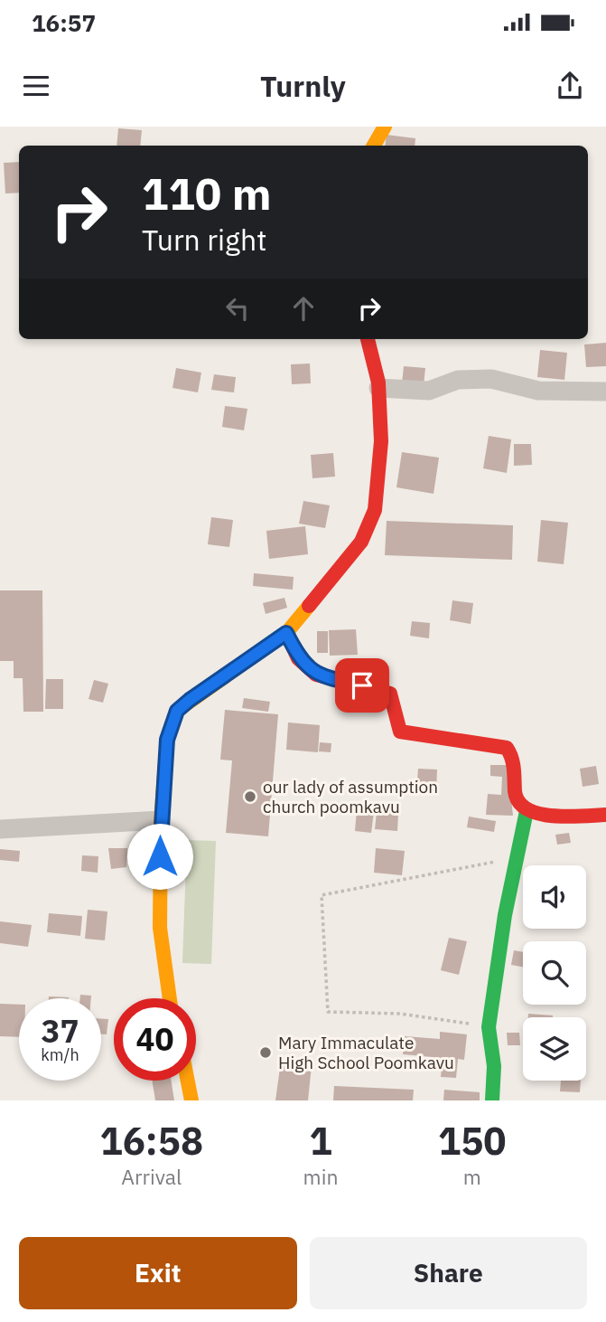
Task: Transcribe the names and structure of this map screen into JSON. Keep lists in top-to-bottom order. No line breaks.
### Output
{"places":["our lady of assumption church poomkavu","Mary Immaculate High School Poomkavu"],"page":{"status":"16:57","header":"Turnly","turn":["110 m","Turn right"],"speed":"37 km/h","limit":"40","eta":["16:58","Arrival","1","min","150","m"],"buttons":["Exit","Share"]}}
